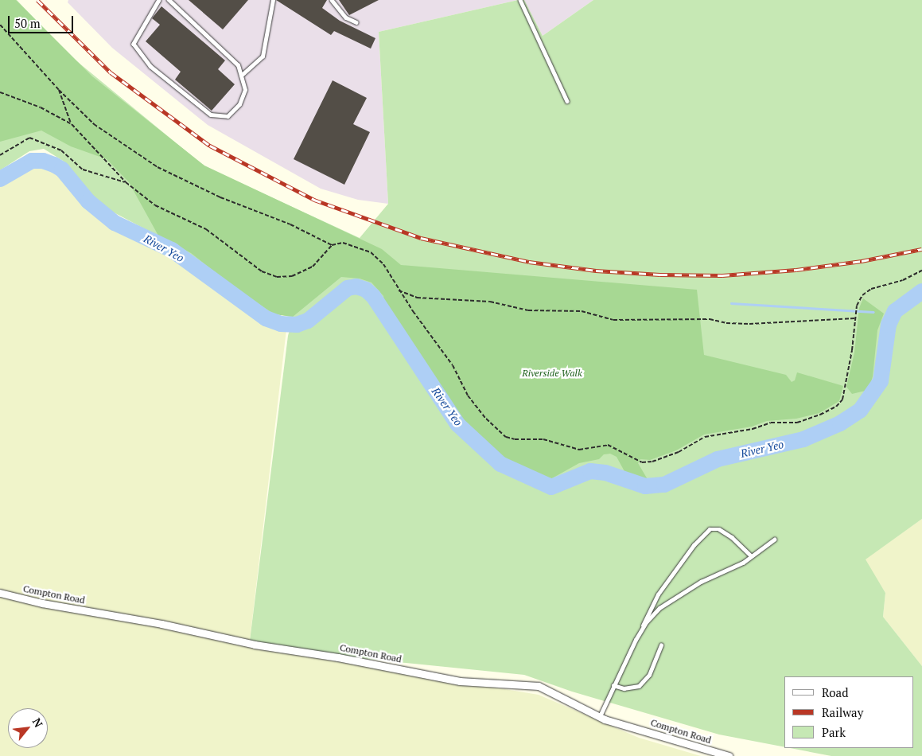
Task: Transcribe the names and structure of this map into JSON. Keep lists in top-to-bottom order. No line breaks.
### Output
{"streets":{"street":["Compton Road"]},"water":["River Yeo"],"parks":["Riverside Walk"],"legend":["Road","Railway","Park"],"scale_bar":"50 m","north":"top right"}
